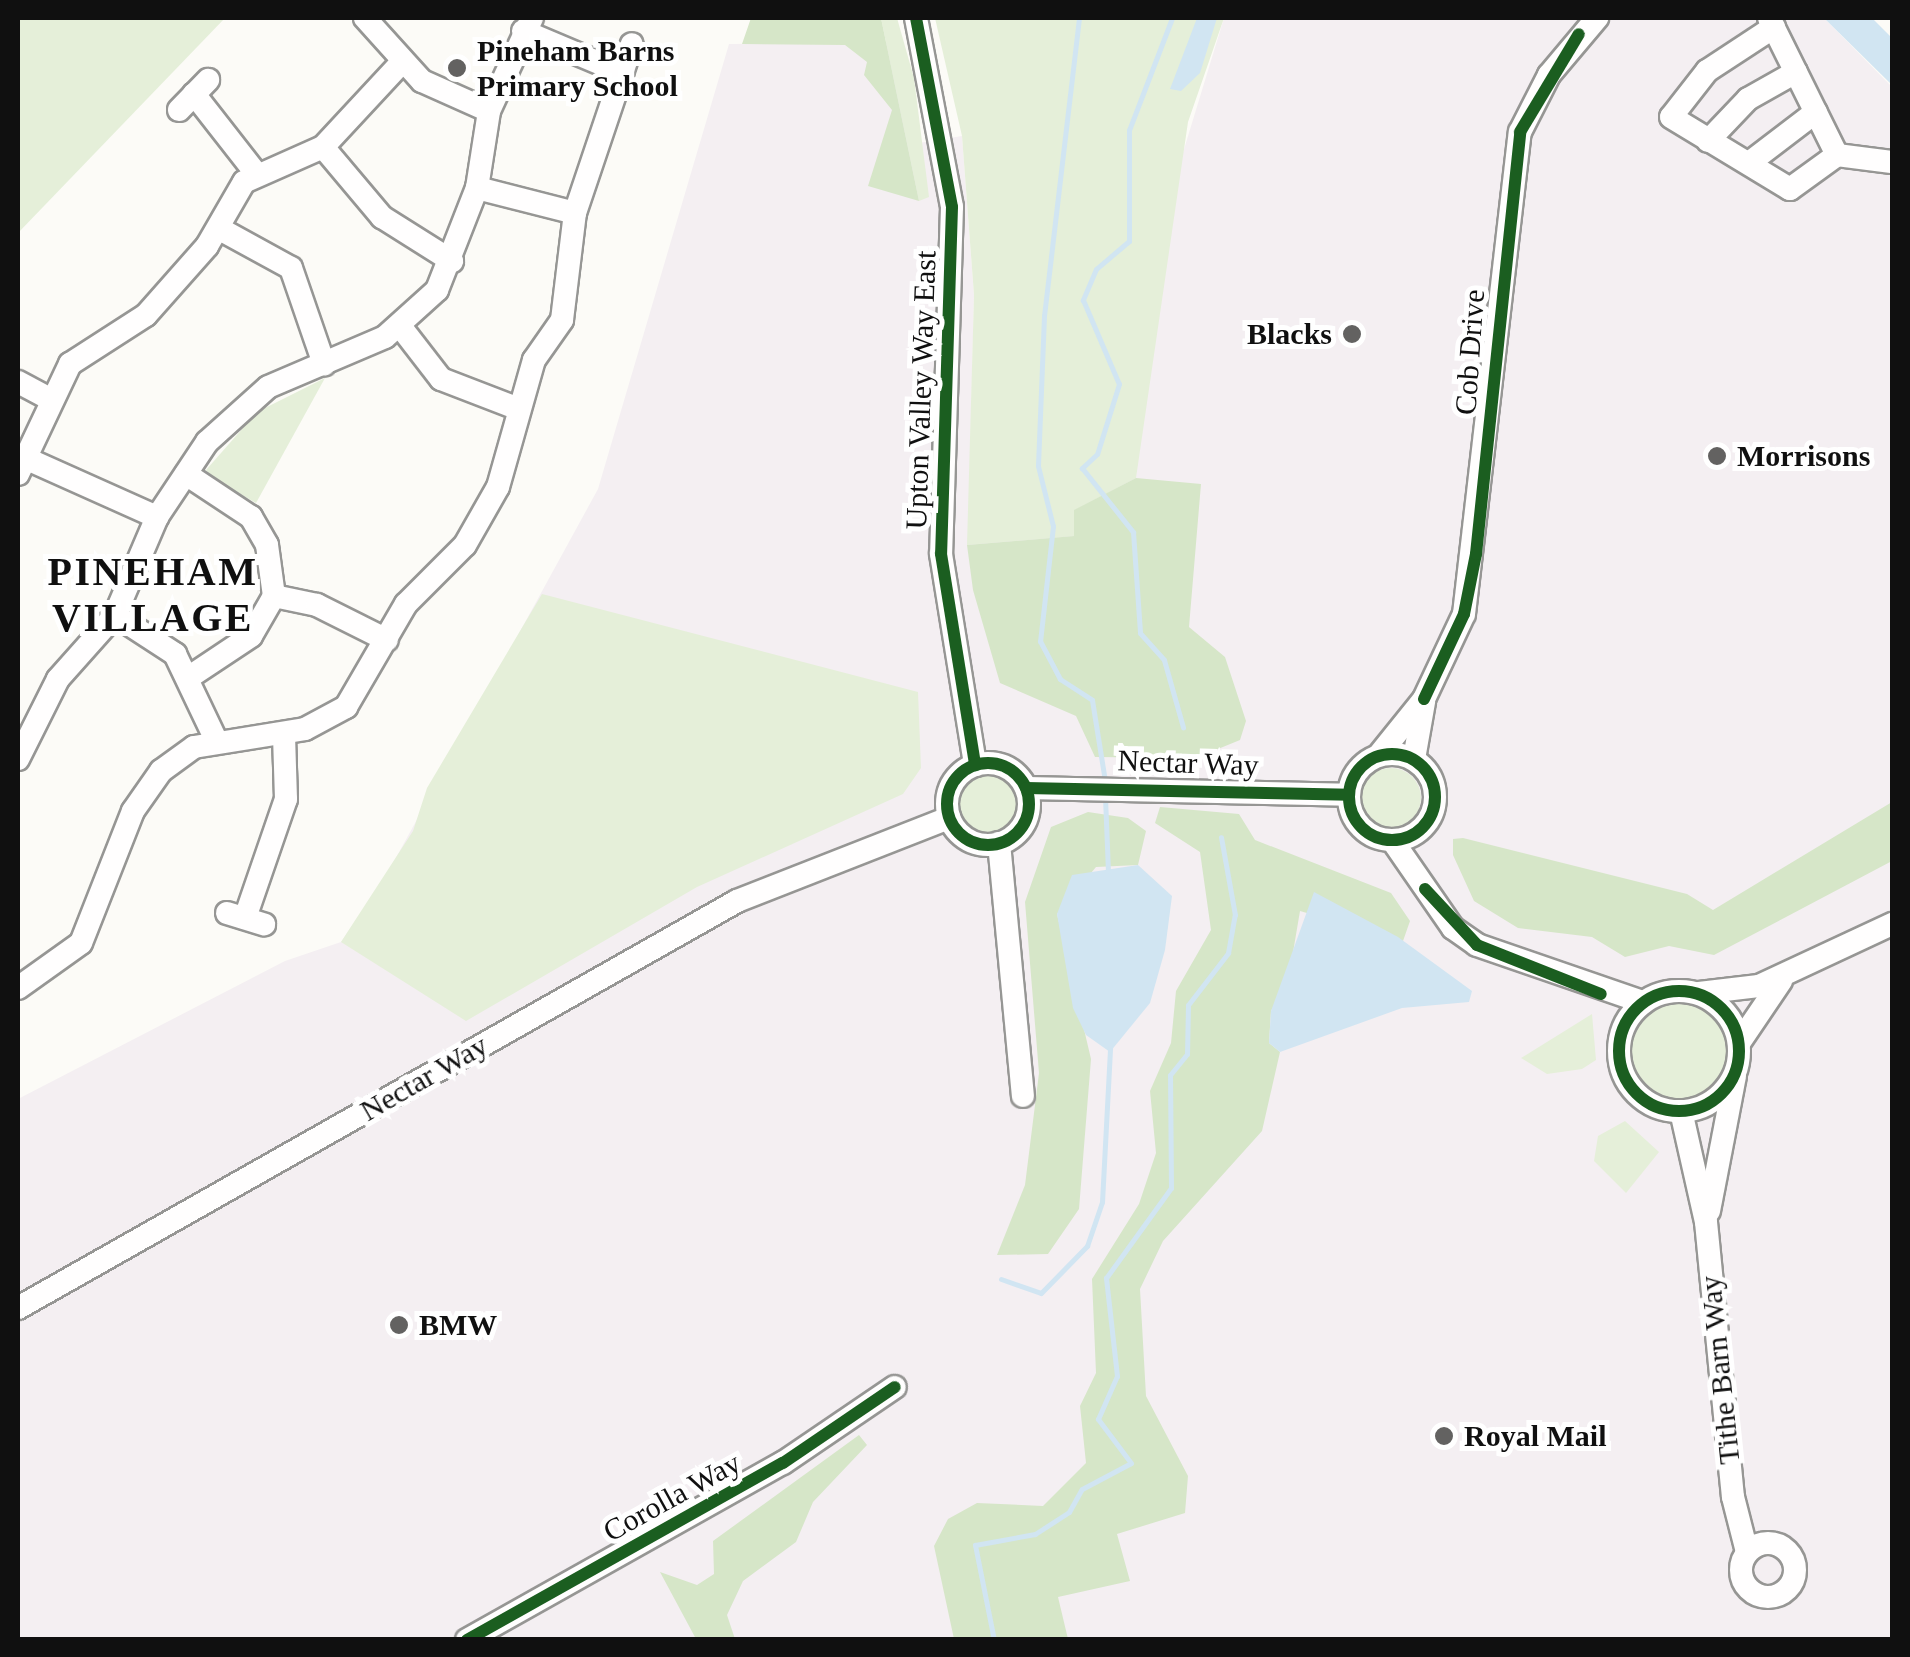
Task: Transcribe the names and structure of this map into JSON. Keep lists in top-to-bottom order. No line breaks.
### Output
{"streets":{"street":["Cob Drive","Upton Valley Way East","Nectar Way","Tithe Barn Way","Corolla Way"]},"crossings":[["Cob Drive","Nectar Way"],["Upton Valley Way East","Nectar Way"]],"districts":["PINEHAM VILLAGE"],"places":["Pineham Barns Primary School","Blacks","Morrisons","BMW","Royal Mail"]}
